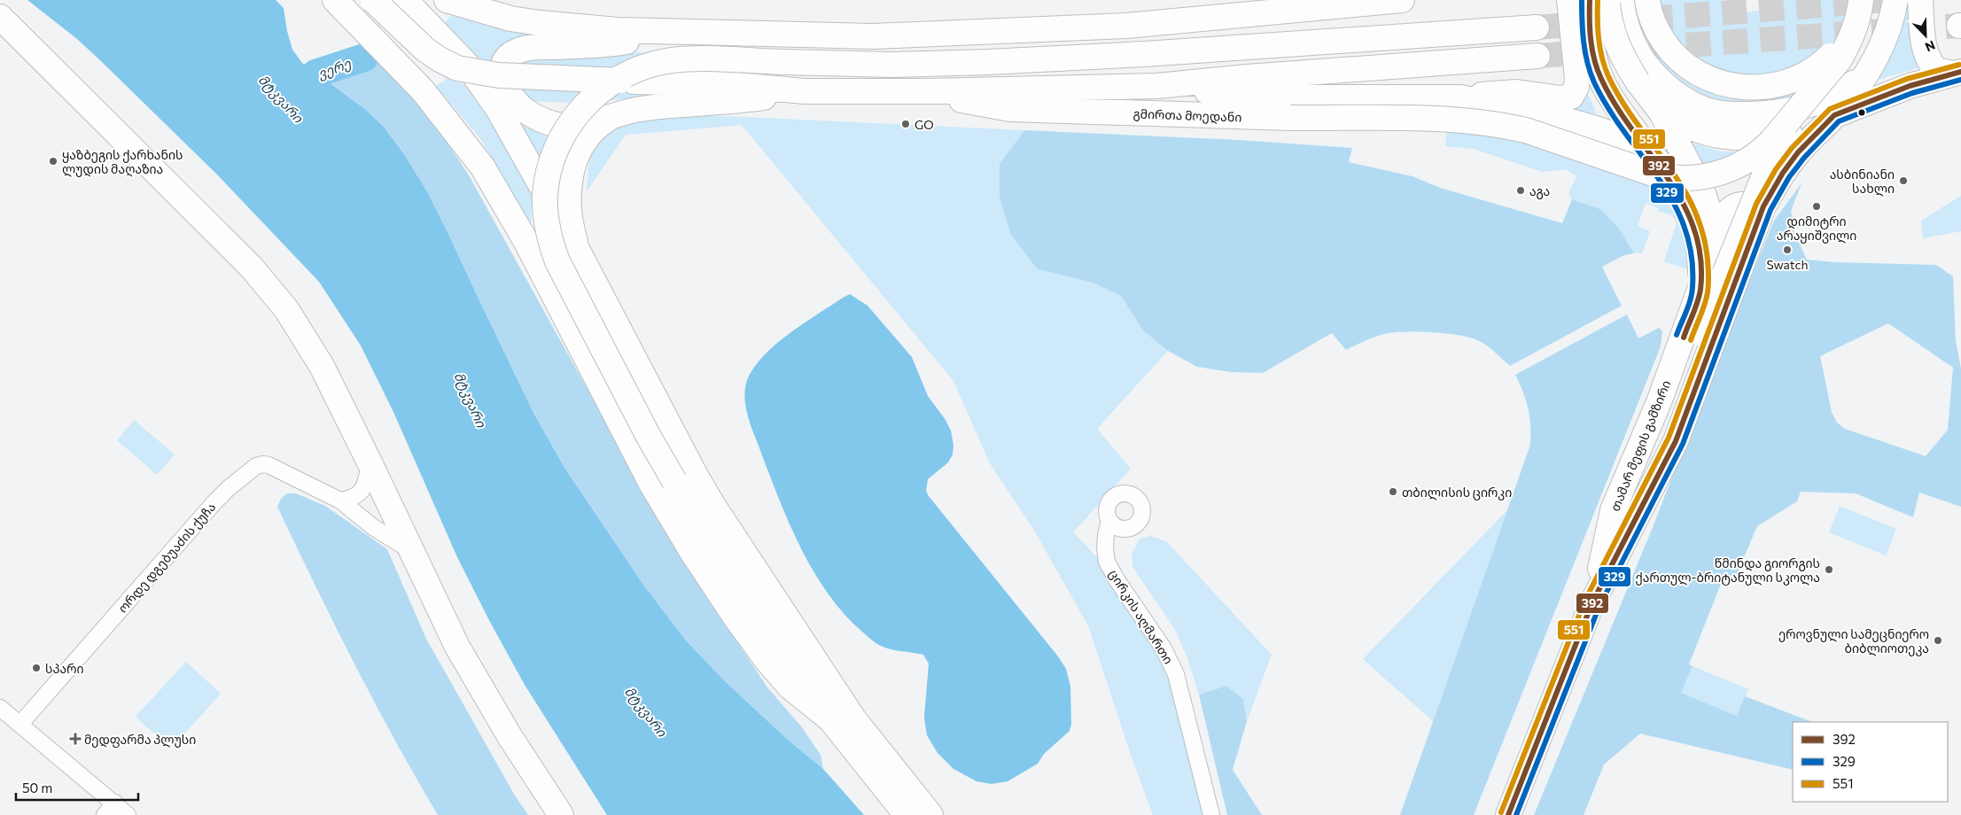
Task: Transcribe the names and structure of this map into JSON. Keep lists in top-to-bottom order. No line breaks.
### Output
{"streets":{"main road":["გმირთა მოედანი","თამარ მეფის გამზირი"],"street":["ორდე დგებუაძის ქუჩა","ცირკის აღმართი"]},"crossings":[["გმირთა მოედანი","თამარ მეფის გამზირი"]],"water":["ვერე","მტკვარი"],"places":{"other":["GO","ყაზბეგის ქარხანის ლუდის მაღაზია","ასბინიანი სახლი","აგა","დიმიტრი არაყიშვილი","Swatch","თბილისის ცირკი","წმინდა გიორგის ქართულ-ბრიტანული სკოლა","ეროვნული სამეცნიერო ბიბლიოთეკა","სპარი"],"health":["მედფარმა პლუსი"]},"lines":["transit line 392","transit line 329","transit line 551"],"legend":["392","329","551"],"scale_bar":"50 m","north":"bottom right"}
